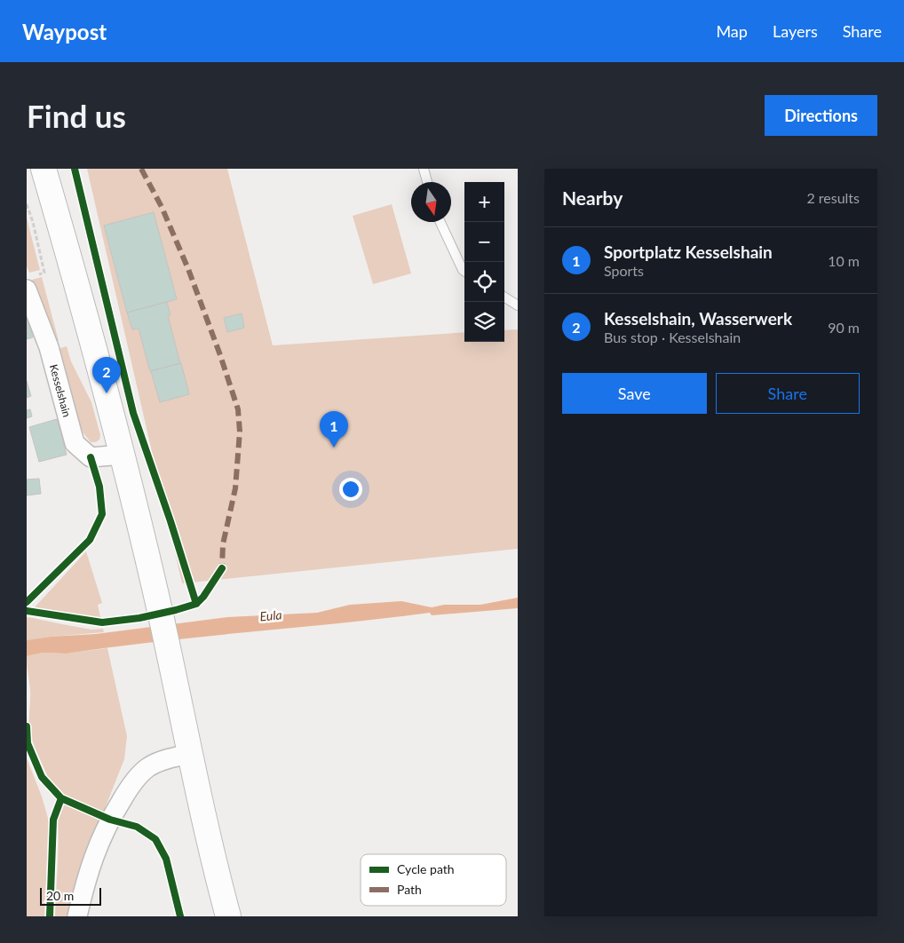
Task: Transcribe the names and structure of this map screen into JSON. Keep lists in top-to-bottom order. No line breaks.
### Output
{"streets":{"street":["Kesselshain"]},"water":["Eula"],"legend":["Cycle path","Path"],"scale_bar":"20 m","north":"bottom","page":{"header":"Waypost","nav":["Map","Layers","Share"],"buttons":["Directions",["Save","Share"]],"title":"Find us","heading":["Nearby","2 results"],"map_buttons":["+","−"],"list":[{"mark":"1","name":"Sportplatz Kesselshain","note":"Sports","value":"10 m"},{"mark":"2","name":"Kesselshain, Wasserwerk","note":"Bus stop · Kesselshain","value":"90 m"}],"pins":["2","1"],"scale":"20 m"}}
